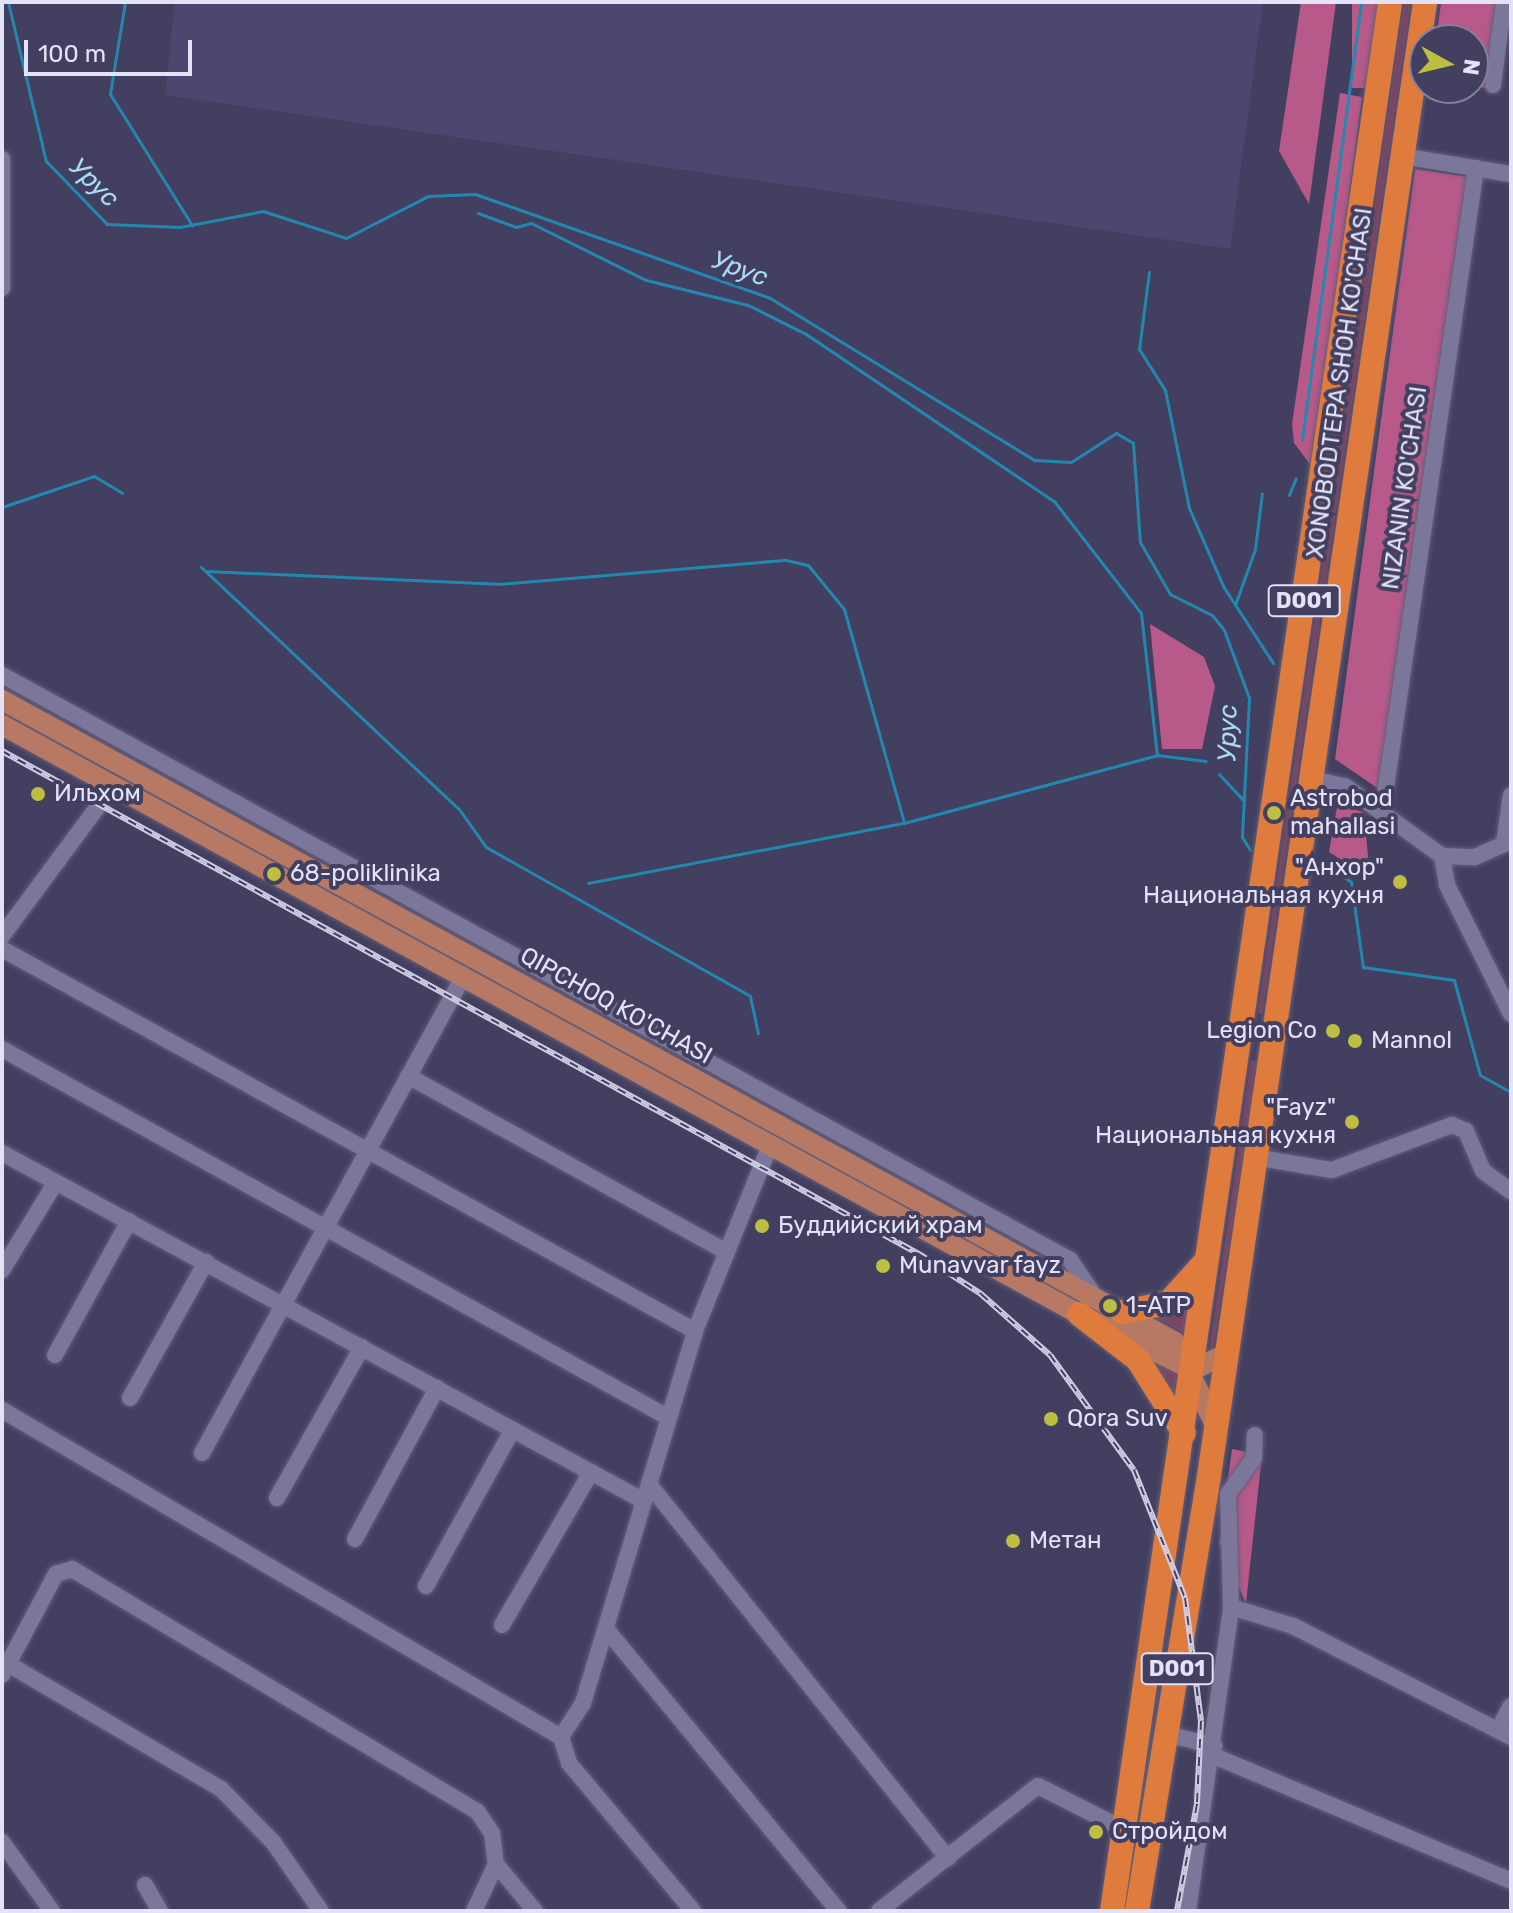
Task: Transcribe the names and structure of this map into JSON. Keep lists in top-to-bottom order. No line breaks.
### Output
{"streets":{"highway":["XONOBODTEPA SHOH KO'CHASI","D001"],"main road":["QIPCHOQ KO'CHASI"],"street":["NIZANIN KO'CHASI"]},"crossings":[["XONOBODTEPA SHOH KO'CHASI","QIPCHOQ KO'CHASI"]],"water":["Урус"],"places":["Ильхом","Astrobod mahallasi","68-poliklinika","\"Анхор\" Национальная кухня","Legion Co","Mannol","\"Fayz\" Национальная кухня","Буддийский храм","Munavvar fayz","1-ATP","Qora Suv","Метан","Стройдом"],"scale_bar":"100 m","north":"right"}
